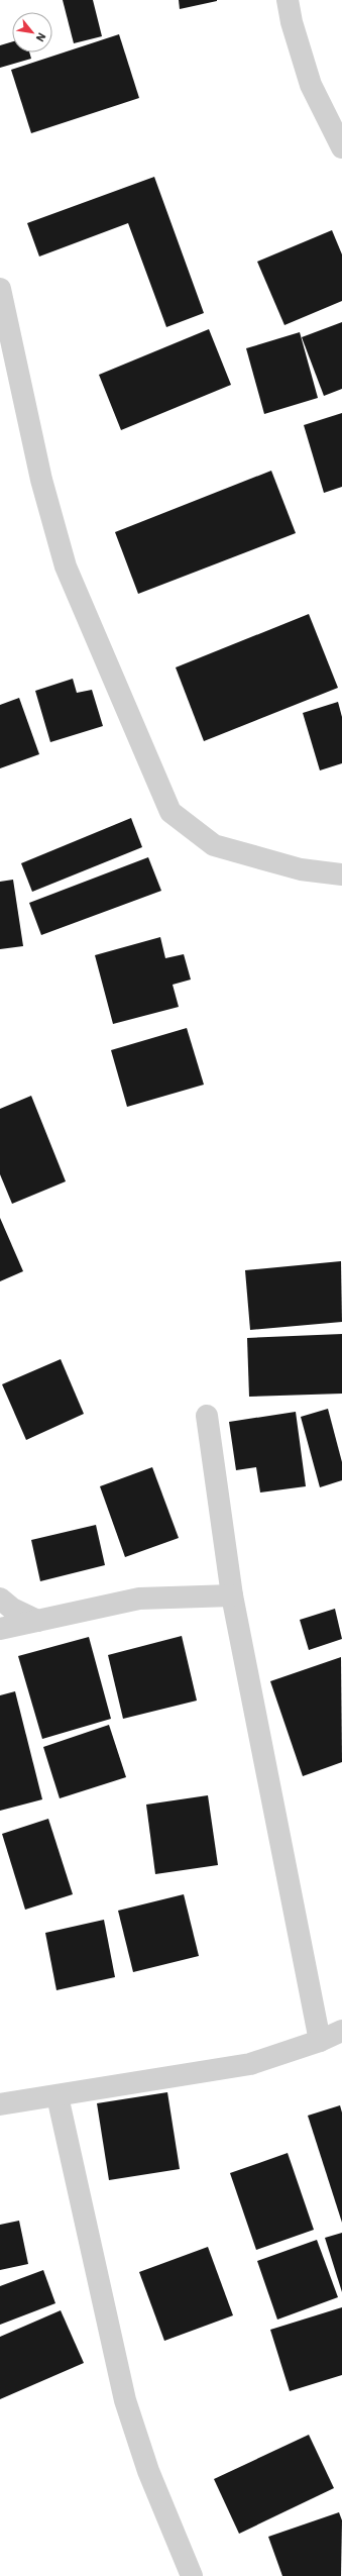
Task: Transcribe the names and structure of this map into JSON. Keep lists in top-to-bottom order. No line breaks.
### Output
{"north":"bottom right"}
